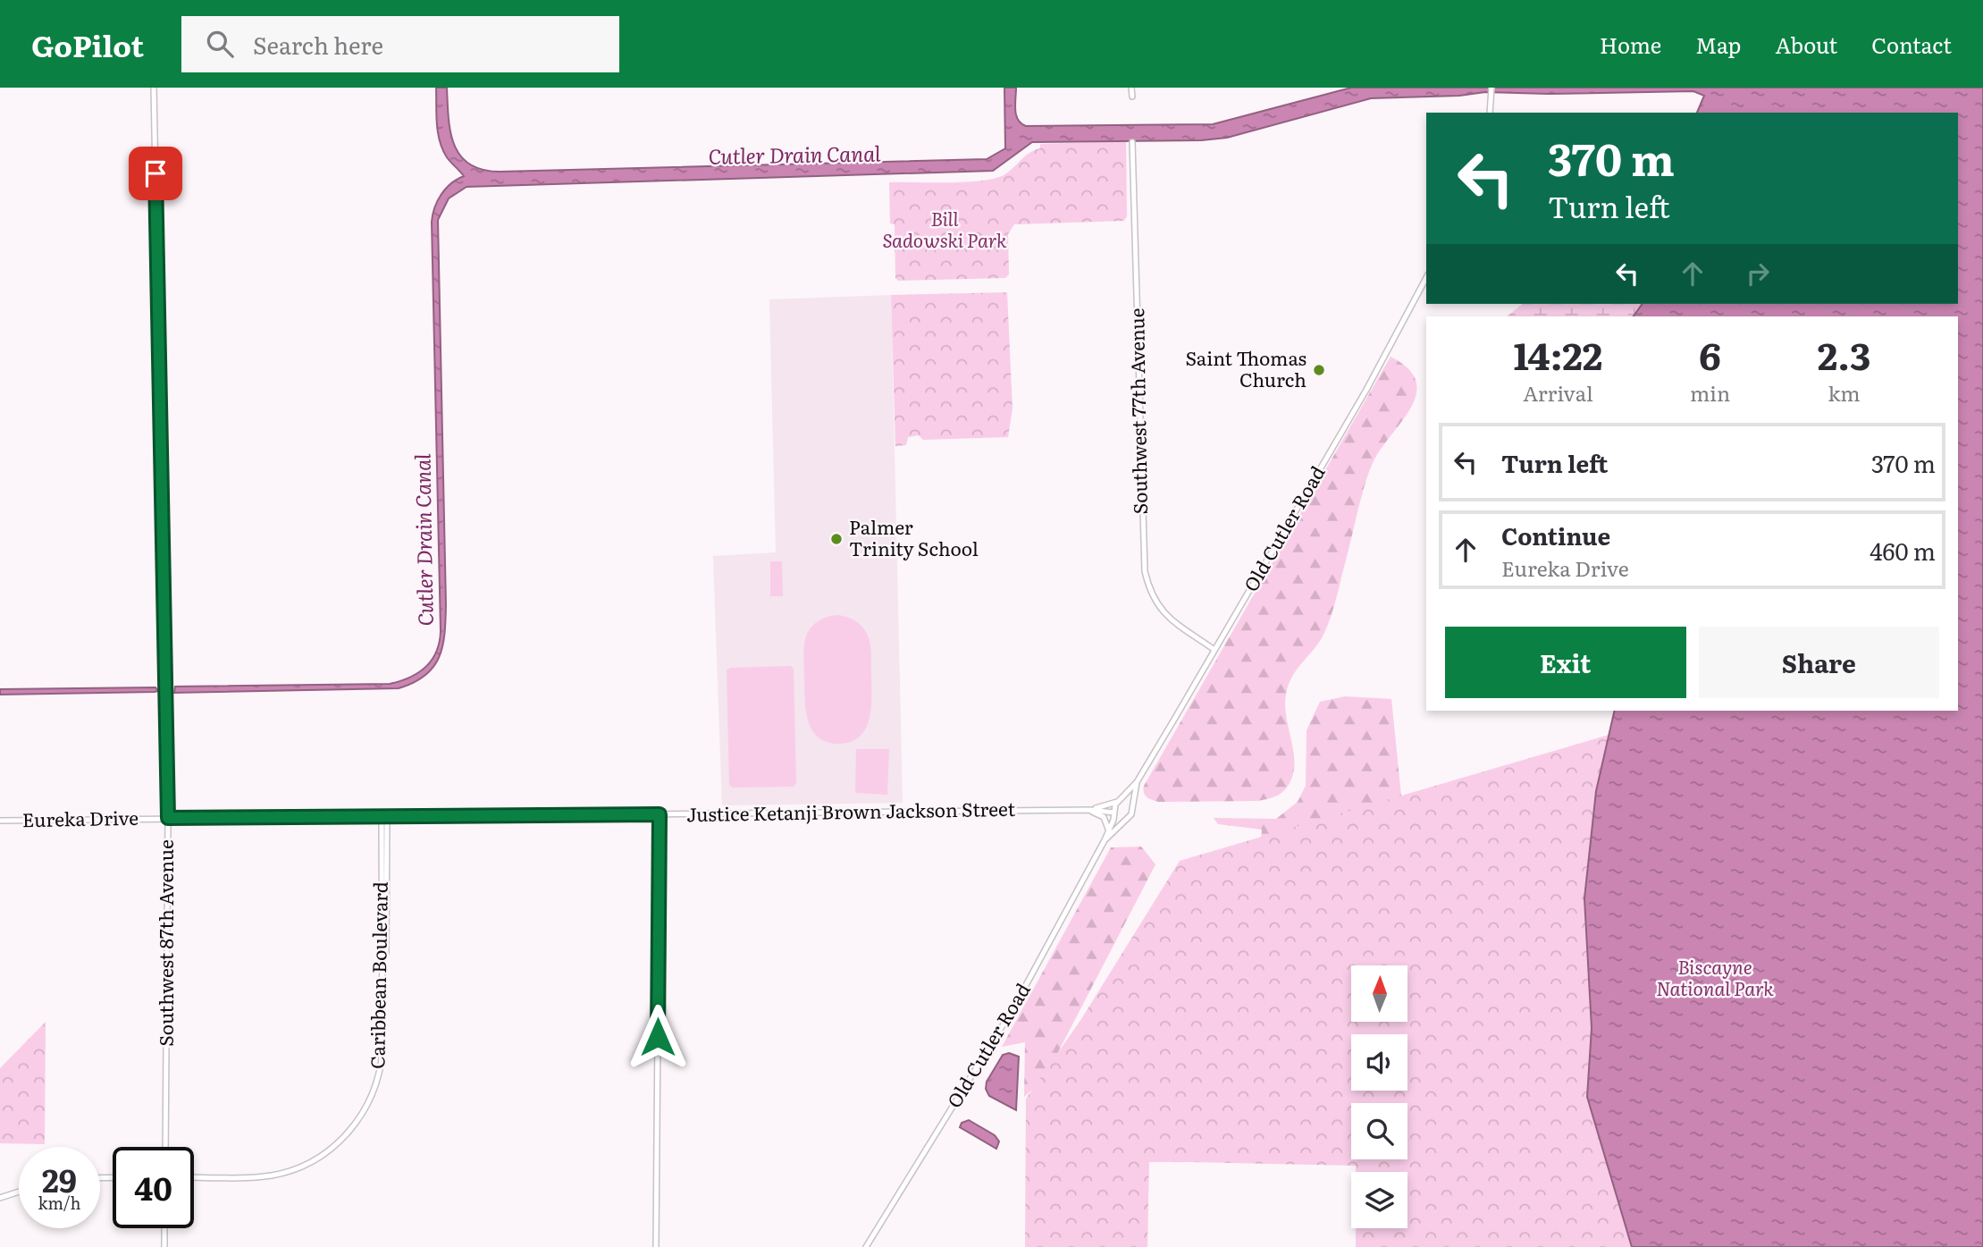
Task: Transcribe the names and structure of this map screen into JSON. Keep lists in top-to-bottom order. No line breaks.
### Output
{"streets":{"street":["Southwest 77th Avenue","Old Cutler Road","Justice Ketanji Brown Jackson Street","Eureka Drive","Southwest 87th Avenue","Caribbean Boulevard"]},"crossings":[["Southwest 77th Avenue","Old Cutler Road"],["Old Cutler Road","Justice Ketanji Brown Jackson Street"],["Justice Ketanji Brown Jackson Street","Eureka Drive"],["Justice Ketanji Brown Jackson Street","Caribbean Boulevard"],["Eureka Drive","Southwest 87th Avenue"],["Eureka Drive","Caribbean Boulevard"]],"water":["Cutler Drain Canal"],"parks":["Bill Sadowski Park","Biscayne National Park"],"places":["Saint Thomas Church","Palmer Trinity School"],"north":"top","page":{"header":"GoPilot","search":"Search here","nav":["Home","Map","About","Contact"],"turn":["370 m","Turn left"],"eta":["14:22","Arrival","6","min","2.3","km"],"list":[{"name":"Turn left","value":"370 m"},{"name":"Continue","note":"Eureka Drive","value":"460 m"}],"buttons":["Exit","Share"],"speed":"29 km/h","limit":"40"}}
